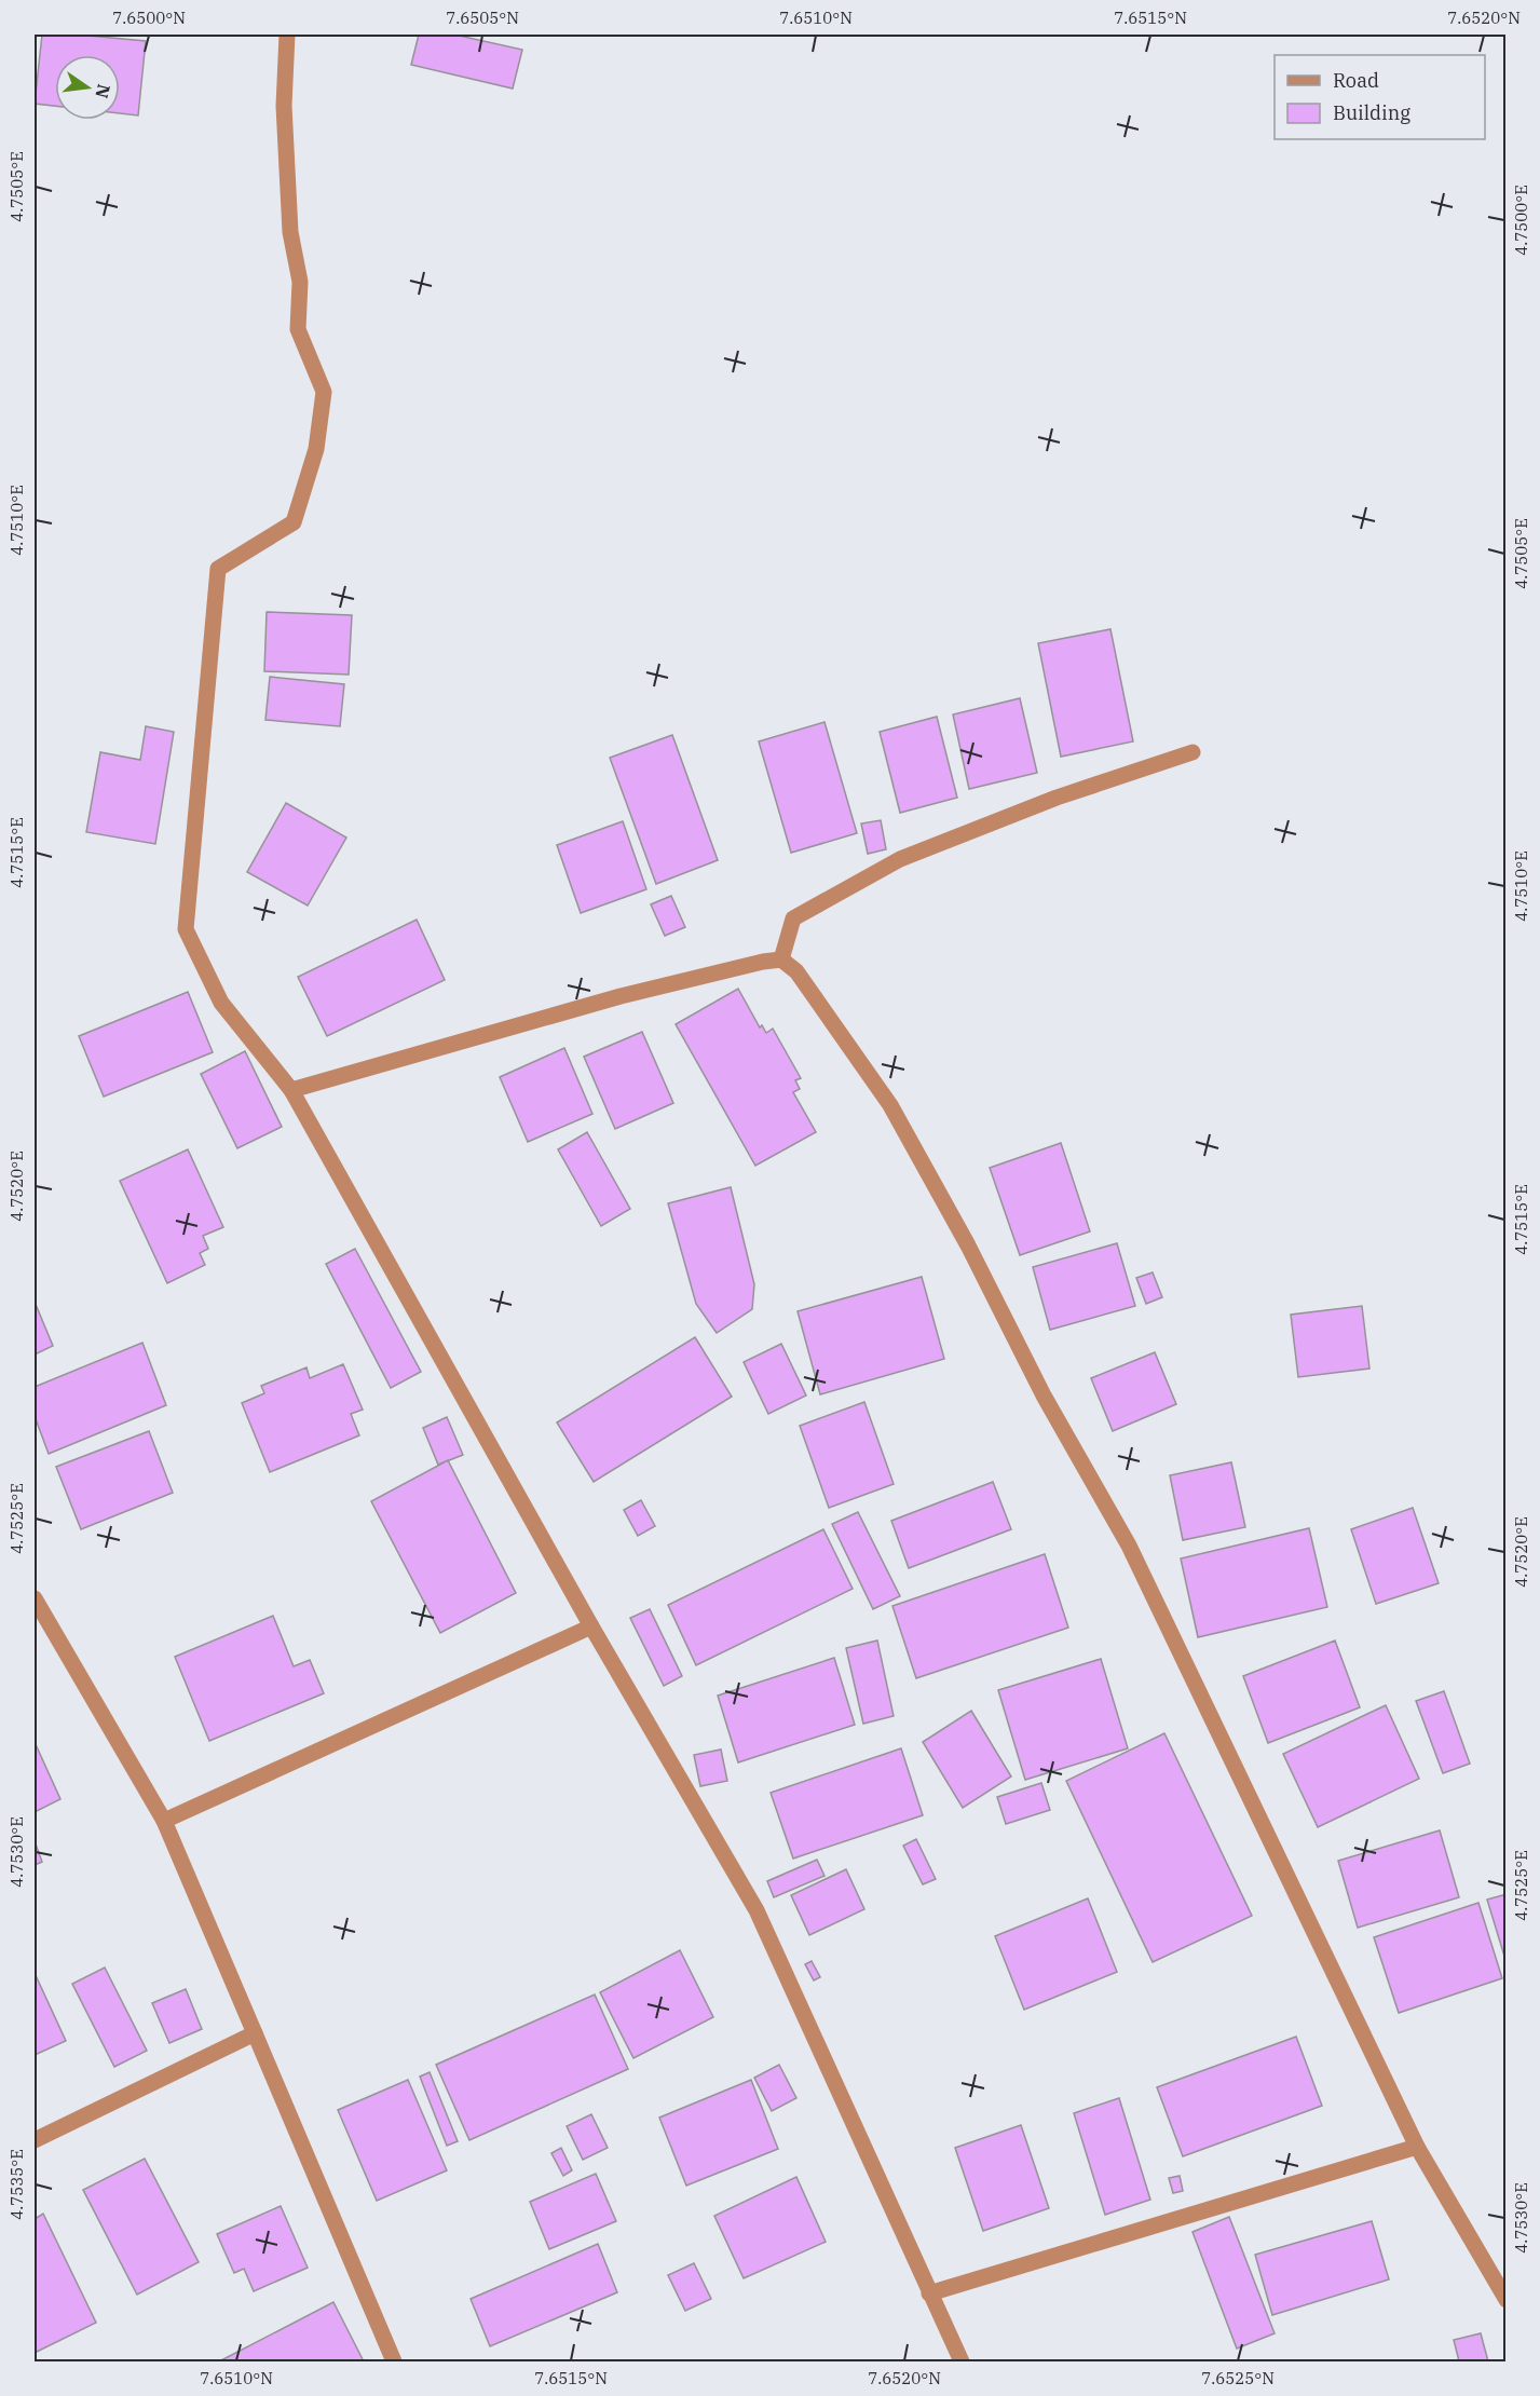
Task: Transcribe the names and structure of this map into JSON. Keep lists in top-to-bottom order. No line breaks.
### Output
{"legend":["Road","Building"],"north":"right","coordinates":["7.6500°N","7.6505°N","7.6510°N","7.6515°N","7.6520°N","4.7505°E","4.7500°E","4.7510°E","4.7515°E","4.7520°E","4.7525°E","4.7530°E","4.7535°E","7.6525°N"]}
